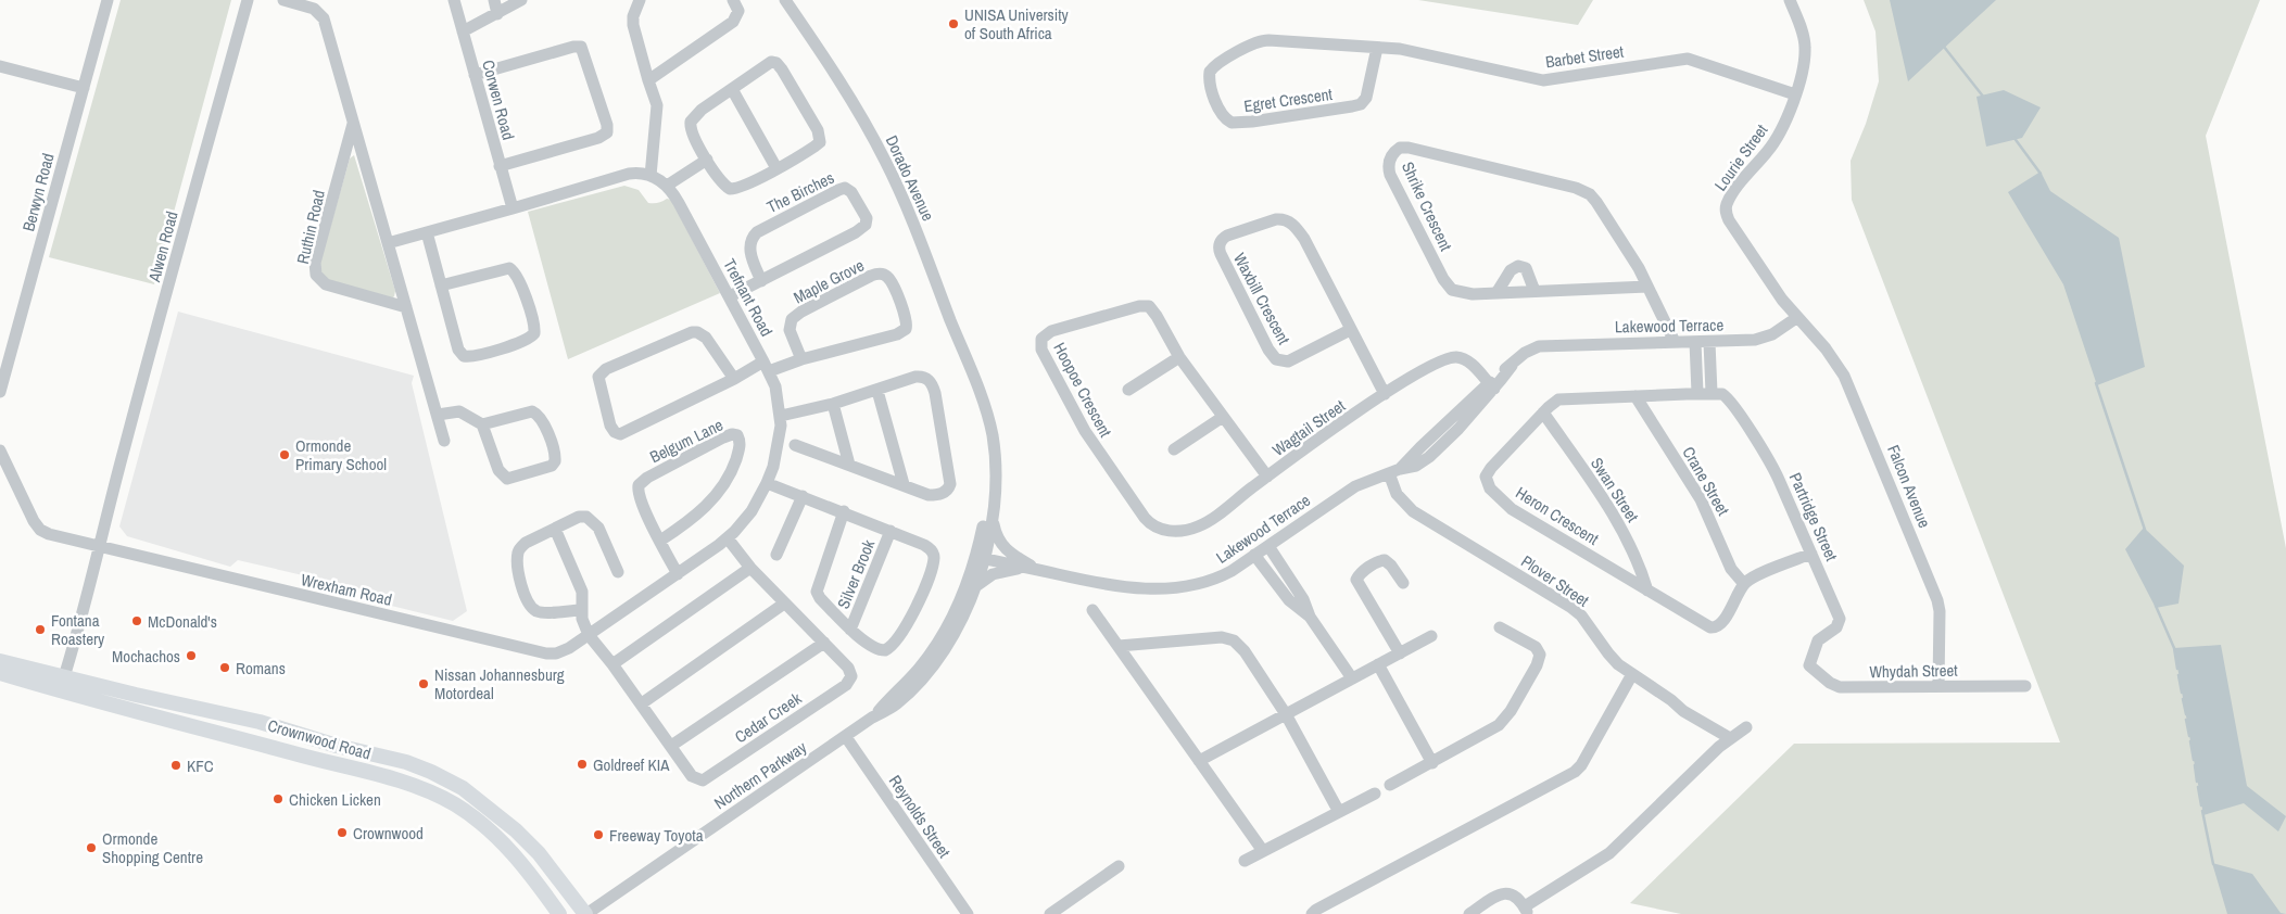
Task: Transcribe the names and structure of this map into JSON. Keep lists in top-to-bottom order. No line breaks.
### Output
{"streets":{"main road":["Crownwood Road"],"street":["Barbet Street","Corwen Road","Egret Crescent","Lourie Street","Dorado Avenue","Berwyn Road","The Birches","Shrike Crescent","Ruthin Road","Alwen Road","Maple Grove","Trefnant Road","Waxbill Crescent","Lakewood Terrace","Hoopoe Crescent","Wagtail Street","Belgum Lane","Crane Street","Falcon Avenue","Swan Street","Heron Crescent","Partridge Street","Silver Brook","Plover Street","Wrexham Road","Whydah Street","Cedar Creek","Northern Parkway","Reynolds Street"]},"crossings":[["Barbet Street","Egret Crescent"],["Barbet Street","Lourie Street"],["Corwen Road","Trefnant Road"],["Lourie Street","Lakewood Terrace"],["Lourie Street","Falcon Avenue"],["Dorado Avenue","Lakewood Terrace"],["Dorado Avenue","Northern Parkway"],["The Birches","Trefnant Road"],["Shrike Crescent","Lakewood Terrace"],["Alwen Road","Wrexham Road"],["Alwen Road","Crownwood Road"],["Maple Grove","Trefnant Road"],["Trefnant Road","Belgum Lane"],["Trefnant Road","Silver Brook"],["Trefnant Road","Wrexham Road"],["Trefnant Road","Cedar Creek"],["Waxbill Crescent","Wagtail Street"],["Lakewood Terrace","Wagtail Street"],["Lakewood Terrace","Falcon Avenue"],["Lakewood Terrace","Plover Street"],["Lakewood Terrace","Northern Parkway"],["Hoopoe Crescent","Wagtail Street"],["Crane Street","Heron Crescent"],["Falcon Avenue","Whydah Street"],["Swan Street","Heron Crescent"],["Partridge Street","Whydah Street"],["Wrexham Road","Cedar Creek"],["Crownwood Road","Northern Parkway"],["Northern Parkway","Reynolds Street"]],"places":["UNISA University of South Africa","Ormonde Primary School","McDonald's","Fontana Roastery","Mochachos","Romans","Nissan Johannesburg Motordeal","Goldreef KIA","KFC","Chicken Licken","Crownwood","Freeway Toyota","Ormonde Shopping Centre"]}
